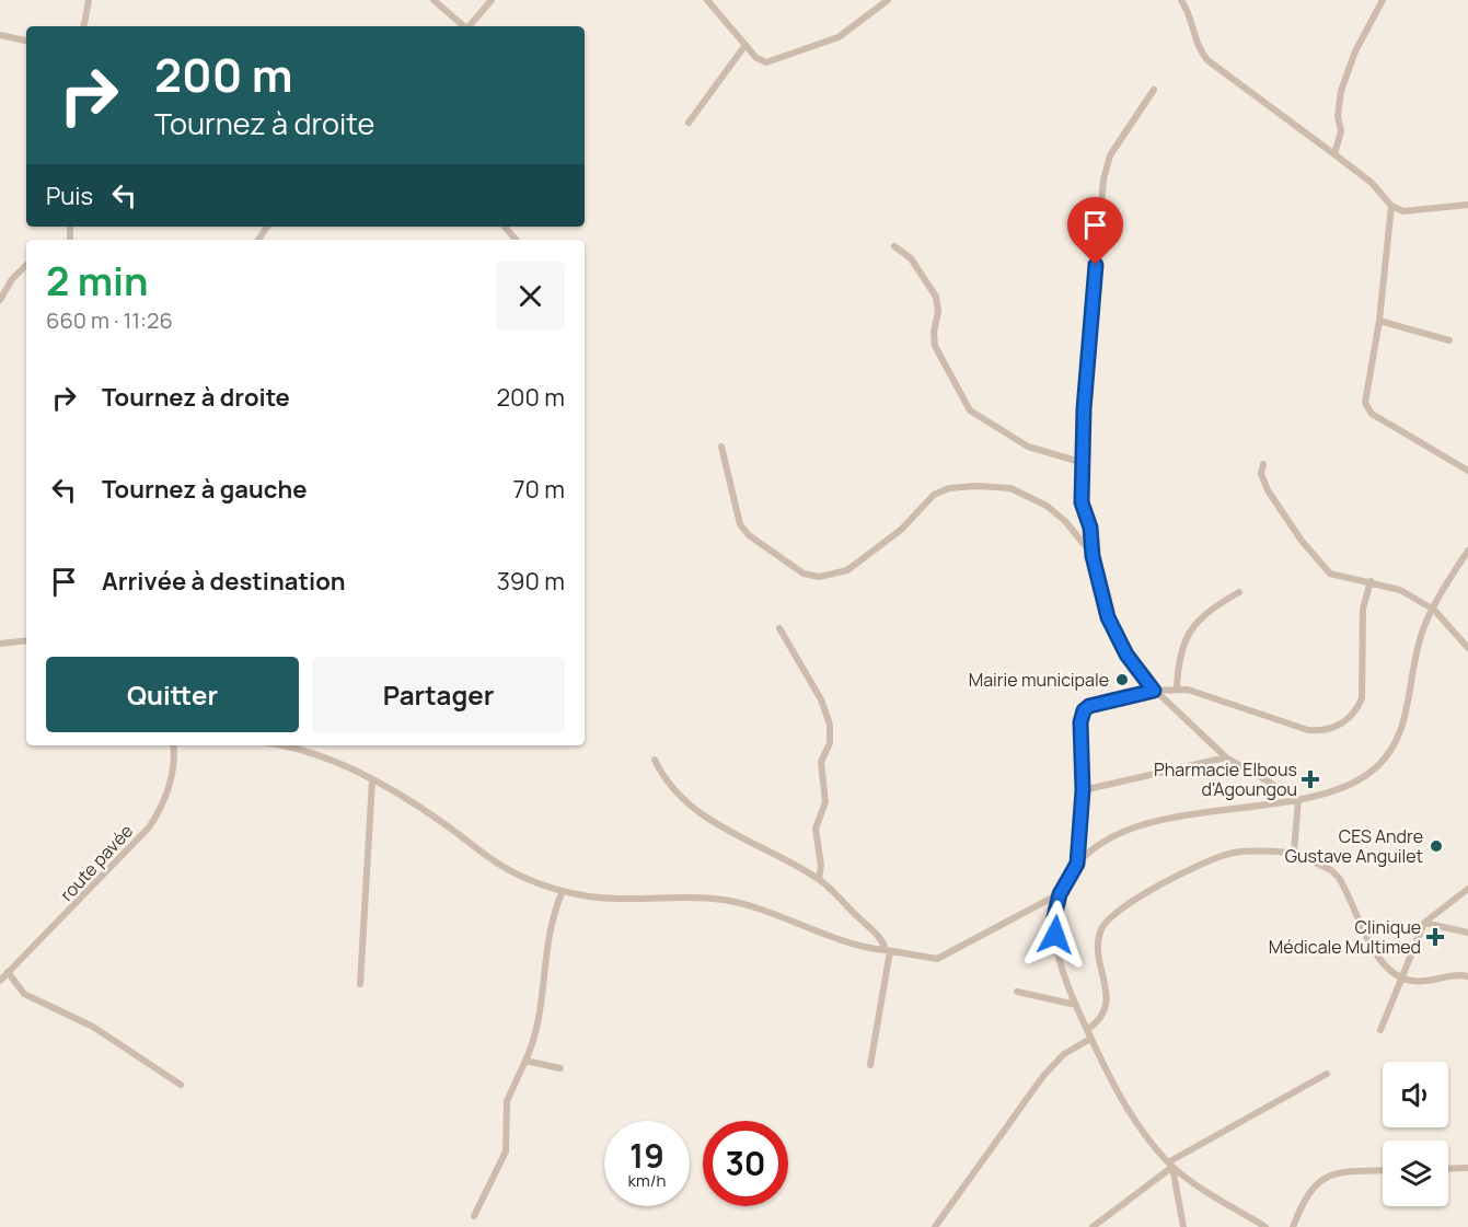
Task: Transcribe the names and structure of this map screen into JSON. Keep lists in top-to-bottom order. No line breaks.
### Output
{"streets":{"street":["route pavée"]},"places":{"other":["Mairie municipale","CES Andre Gustave Anguilet"],"health":["Pharmacie Elbous d'Agoungou","Clinique Médicale Multimed"]},"page":{"turn":["200 m","Tournez à droite"],"then":"Puis","heading":["2 min","660 m · 11:26"],"list":[{"name":"Tournez à droite","value":"200 m"},{"name":"Tournez à gauche","value":"70 m"},{"name":"Arrivée à destination","value":"390 m"}],"buttons":["Quitter","Partager"],"speed":"19 km/h","limit":"30"}}
